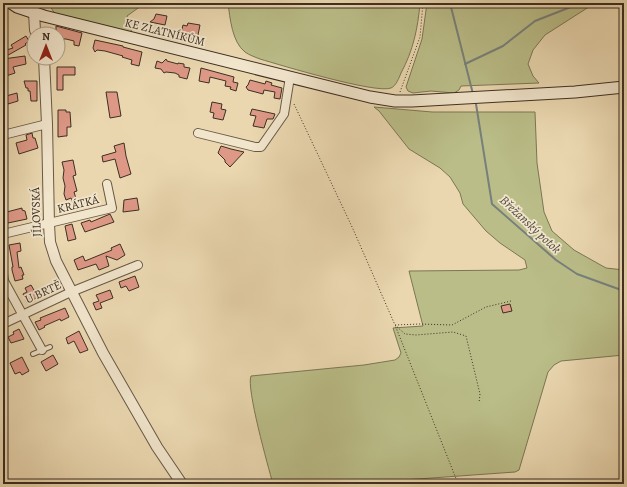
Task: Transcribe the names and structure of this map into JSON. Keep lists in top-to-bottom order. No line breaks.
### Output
{"streets":{"main road":["KE ZLATNÍKŮM"],"street":["KRÁTKÁ","JÍLOVSKÁ","U BRTĚ"]},"crossings":[["KRÁTKÁ","JÍLOVSKÁ"],["JÍLOVSKÁ","U BRTĚ"]],"water":["Břežanský potok"],"north":"top"}
